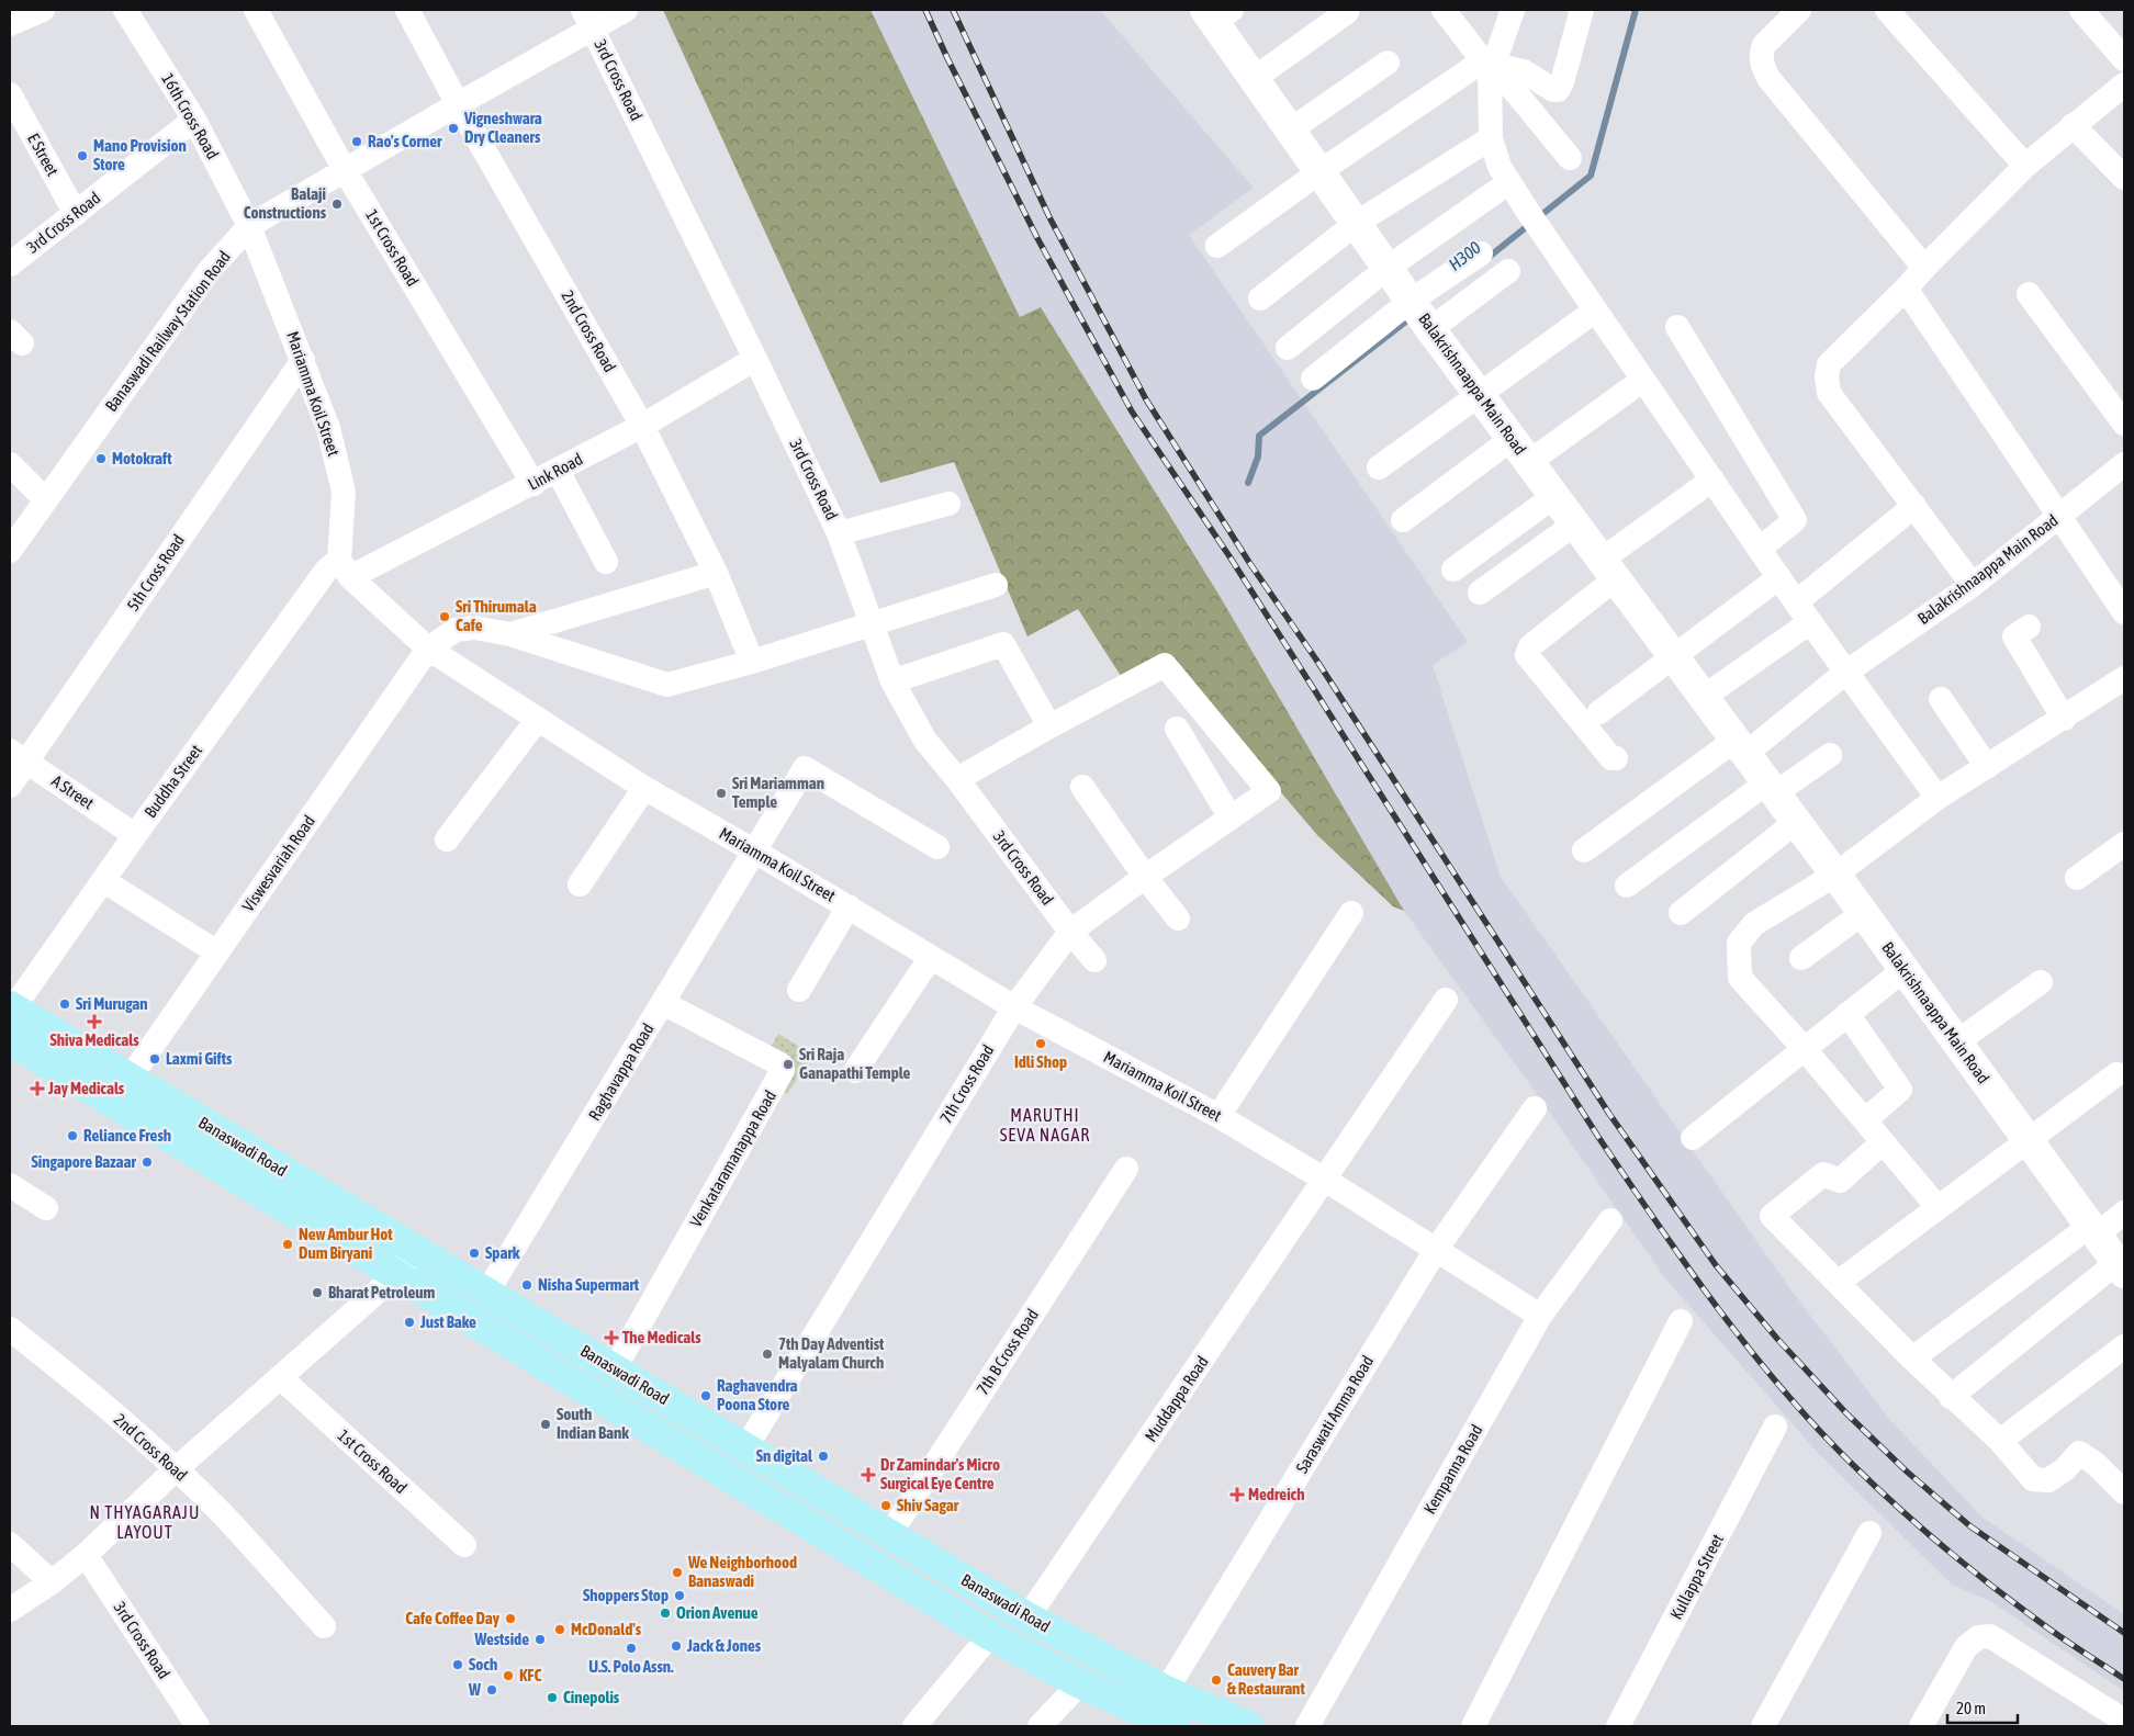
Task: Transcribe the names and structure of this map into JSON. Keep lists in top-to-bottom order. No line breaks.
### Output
{"streets":{"main road":["Banaswadi Road"],"street":["3rd Cross Road","16th Cross Road","E Street","1st Cross Road","Banaswadi Railway Station Road","2nd Cross Road","Balakrishnaappa Main Road","Mariamma Koil Street","Link Road","5th Cross Road","Buddha Street","A Street","Viswesvariah Road","Raghavappa Road","7th Cross Road","Venkataramanappa Road","7th B Cross Road","Muddappa Road","Saraswati Amma Road","Kempanna Road","Kullappa Street"]},"crossings":[["3rd Cross Road","16th Cross Road"],["3rd Cross Road","E Street"],["3rd Cross Road","Banaswadi Railway Station Road"],["3rd Cross Road","Link Road"],["3rd Cross Road","7th Cross Road"],["16th Cross Road","Banaswadi Railway Station Road"],["16th Cross Road","Mariamma Koil Street"],["1st Cross Road","Banaswadi Railway Station Road"],["1st Cross Road","Link Road"],["Banaswadi Railway Station Road","2nd Cross Road"],["Banaswadi Railway Station Road","Mariamma Koil Street"],["2nd Cross Road","Link Road"],["Mariamma Koil Street","Link Road"],["Mariamma Koil Street","5th Cross Road"],["Mariamma Koil Street","Buddha Street"],["Mariamma Koil Street","Viswesvariah Road"],["Mariamma Koil Street","Raghavappa Road"],["Mariamma Koil Street","7th Cross Road"],["Mariamma Koil Street","Muddappa Road"],["Mariamma Koil Street","Saraswati Amma Road"],["Mariamma Koil Street","Kempanna Road"],["Link Road","Buddha Street"],["5th Cross Road","A Street"],["Buddha Street","A Street"],["Buddha Street","Banaswadi Road"],["Viswesvariah Road","Banaswadi Road"],["Raghavappa Road","Banaswadi Road"],["Raghavappa Road","Venkataramanappa Road"],["7th Cross Road","Banaswadi Road"],["Banaswadi Road","Venkataramanappa Road"],["Banaswadi Road","7th B Cross Road"],["Banaswadi Road","Muddappa Road"],["Banaswadi Road","Saraswati Amma Road"]],"districts":["MARUTHI SEVA NAGAR","N THYAGARAJU LAYOUT"],"water":["H300"],"places":{"other":["Vigneshwara Dry Cleaners","Rao's Corner","Mano Provision Store","Balaji Constructions","Motokraft","Sri Thirumala Cafe","Sri Mariamman Temple","Sri Murugan","Idli Shop","Laxmi Gifts","Sri Raja Ganapathi Temple","Reliance Fresh","Singapore Bazaar","New Ambur Hot Dum Biryani","Spark","Nisha Supermart","Bharat Petroleum","Just Bake","7th Day Adventist Malyalam Church","Raghavendra Poona Store","South Indian Bank","Sn digital","Shiv Sagar","We Neighborhood Banaswadi","Shoppers Stop","Orion Avenue","Cafe Coffee Day","McDonald's","Westside","Jack & Jones","U.S. Polo Assn.","Soch","KFC","Cauvery Bar & Restaurant","W","Cinepolis"],"health":["Shiva Medicals","Jay Medicals","The Medicals","Dr Zamindar's Micro Surgical Eye Centre","Medreich"]},"scale_bar":"20 m"}
